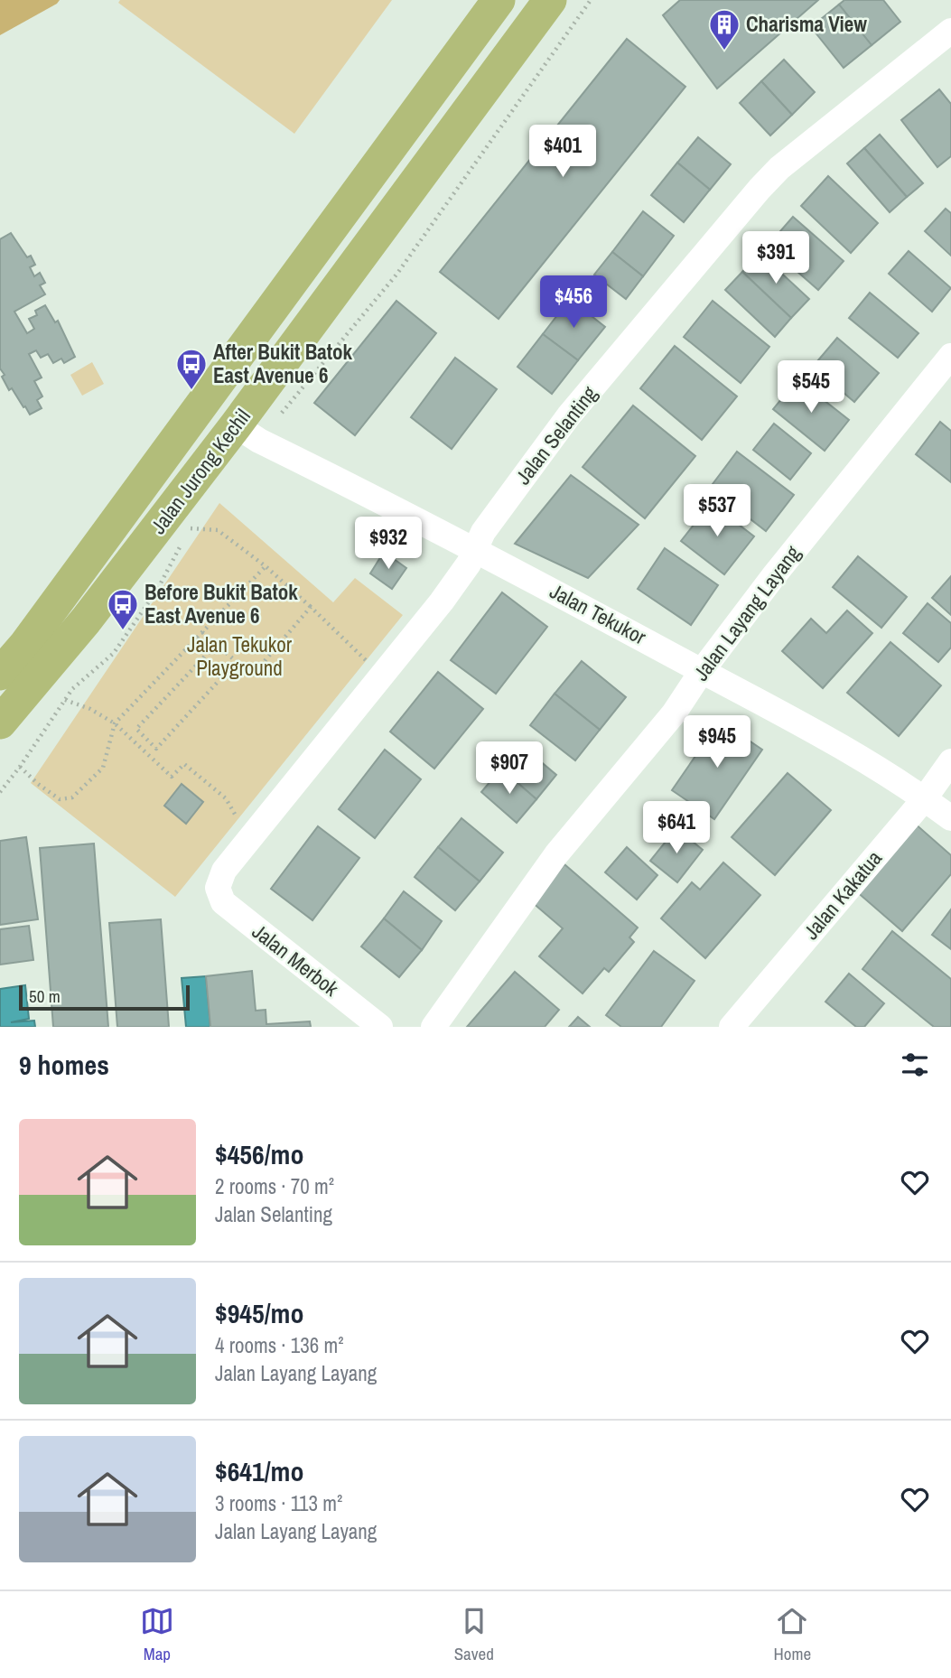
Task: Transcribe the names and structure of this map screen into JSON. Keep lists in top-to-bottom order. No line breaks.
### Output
{"streets":{"main road":["Jalan Jurong Kechil"],"street":["Jalan Selanting","Jalan Layang Layang","Jalan Tekukor","Jalan Kakatua","Jalan Merbok"]},"crossings":[["Jalan Selanting","Jalan Tekukor"],["Jalan Selanting","Jalan Merbok"],["Jalan Jurong Kechil","Jalan Tekukor"],["Jalan Layang Layang","Jalan Tekukor"],["Jalan Tekukor","Jalan Kakatua"]],"parks":["Jalan Tekukor Playground"],"places":{"building":["Charisma View"],"bus stop":["After Bukit Batok East Avenue 6","Before Bukit Batok East Avenue 6"]},"scale_bar":"50 m","page":{"price":["$401","$391","$456","$545","$537","$932","$945","$907","$641"],"scale":"50 m","heading":"9 homes","list":[{"name":"$456/mo","note":"2 rooms · 70 m² · Jalan Selanting"},{"name":"$945/mo","note":"4 rooms · 136 m² · Jalan Layang Layang"},{"name":"$641/mo","note":"3 rooms · 113 m² · Jalan Layang Layang"}],"tabs":["Map","Saved","Home"]}}
